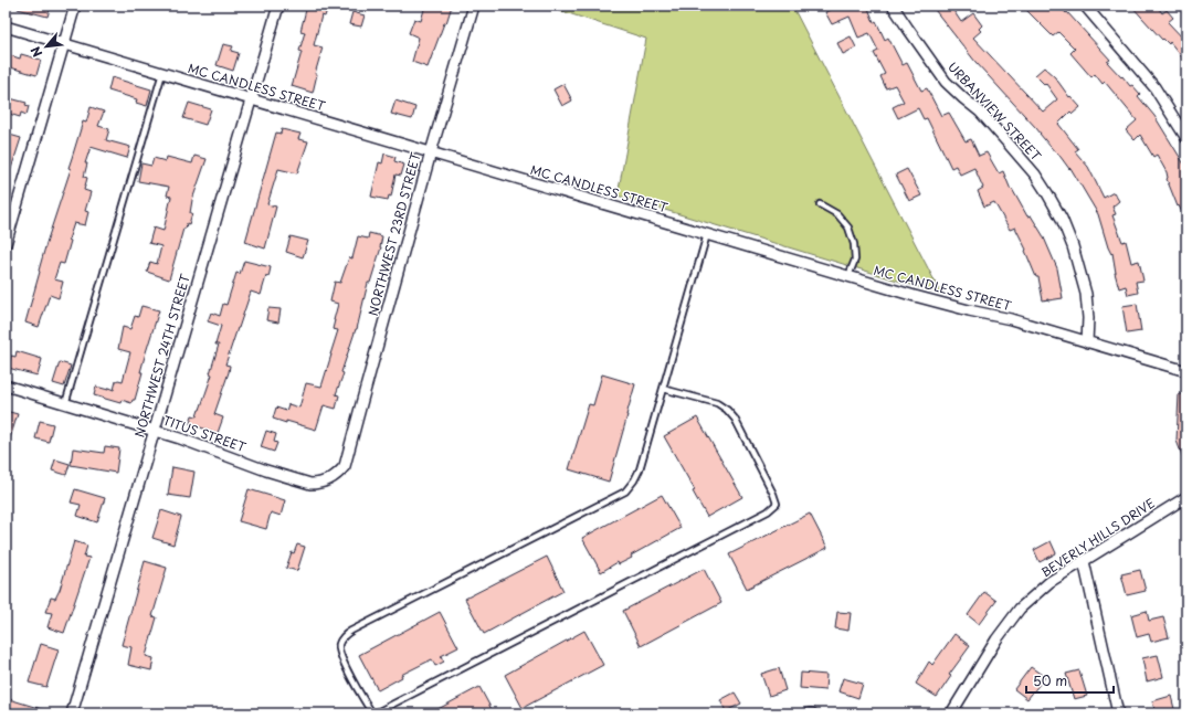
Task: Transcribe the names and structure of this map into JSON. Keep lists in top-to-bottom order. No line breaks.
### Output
{"streets":{"street":["MC CANDLESS STREET","URBANVIEW STREET","NORTHWEST 23RD STREET","NORTHWEST 24TH STREET","TITUS STREET","BEVERLY HILLS DRIVE"]},"crossings":[["MC CANDLESS STREET","URBANVIEW STREET"],["MC CANDLESS STREET","NORTHWEST 23RD STREET"],["MC CANDLESS STREET","NORTHWEST 24TH STREET"],["NORTHWEST 23RD STREET","TITUS STREET"],["NORTHWEST 24TH STREET","TITUS STREET"]],"scale_bar":"50 m","north":"bottom left"}
